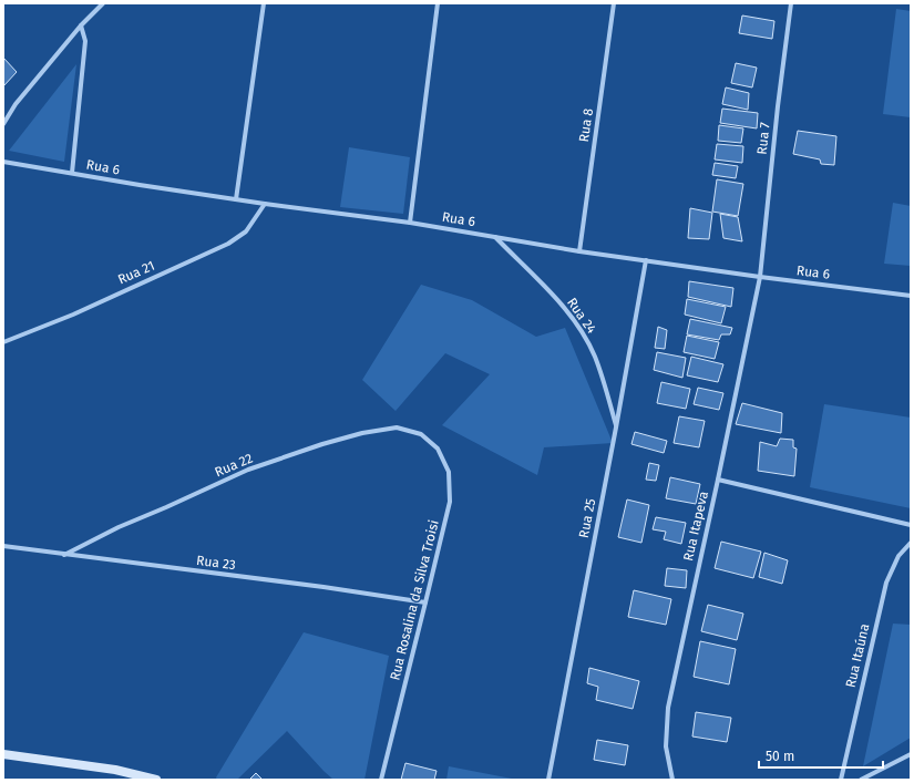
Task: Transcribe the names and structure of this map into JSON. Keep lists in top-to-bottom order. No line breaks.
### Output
{"streets":{"street":["Rua 8","Rua 7","Rua 6","Rua 21","Rua 24","Rua 22","Rua 25","Rua Itapeva","Rua 23","Rua Rosalina da Silva Troisi","Rua Itaúna"]},"crossings":[["Rua 8","Rua 6"],["Rua 7","Rua 6"],["Rua 7","Rua Itapeva"],["Rua 6","Rua 21"],["Rua 6","Rua 24"],["Rua 6","Rua 25"],["Rua 6","Rua Itapeva"],["Rua 24","Rua 25"],["Rua 22","Rua 23"],["Rua 22","Rua Rosalina da Silva Troisi"],["Rua 23","Rua Rosalina da Silva Troisi"]],"scale_bar":"50 m"}
